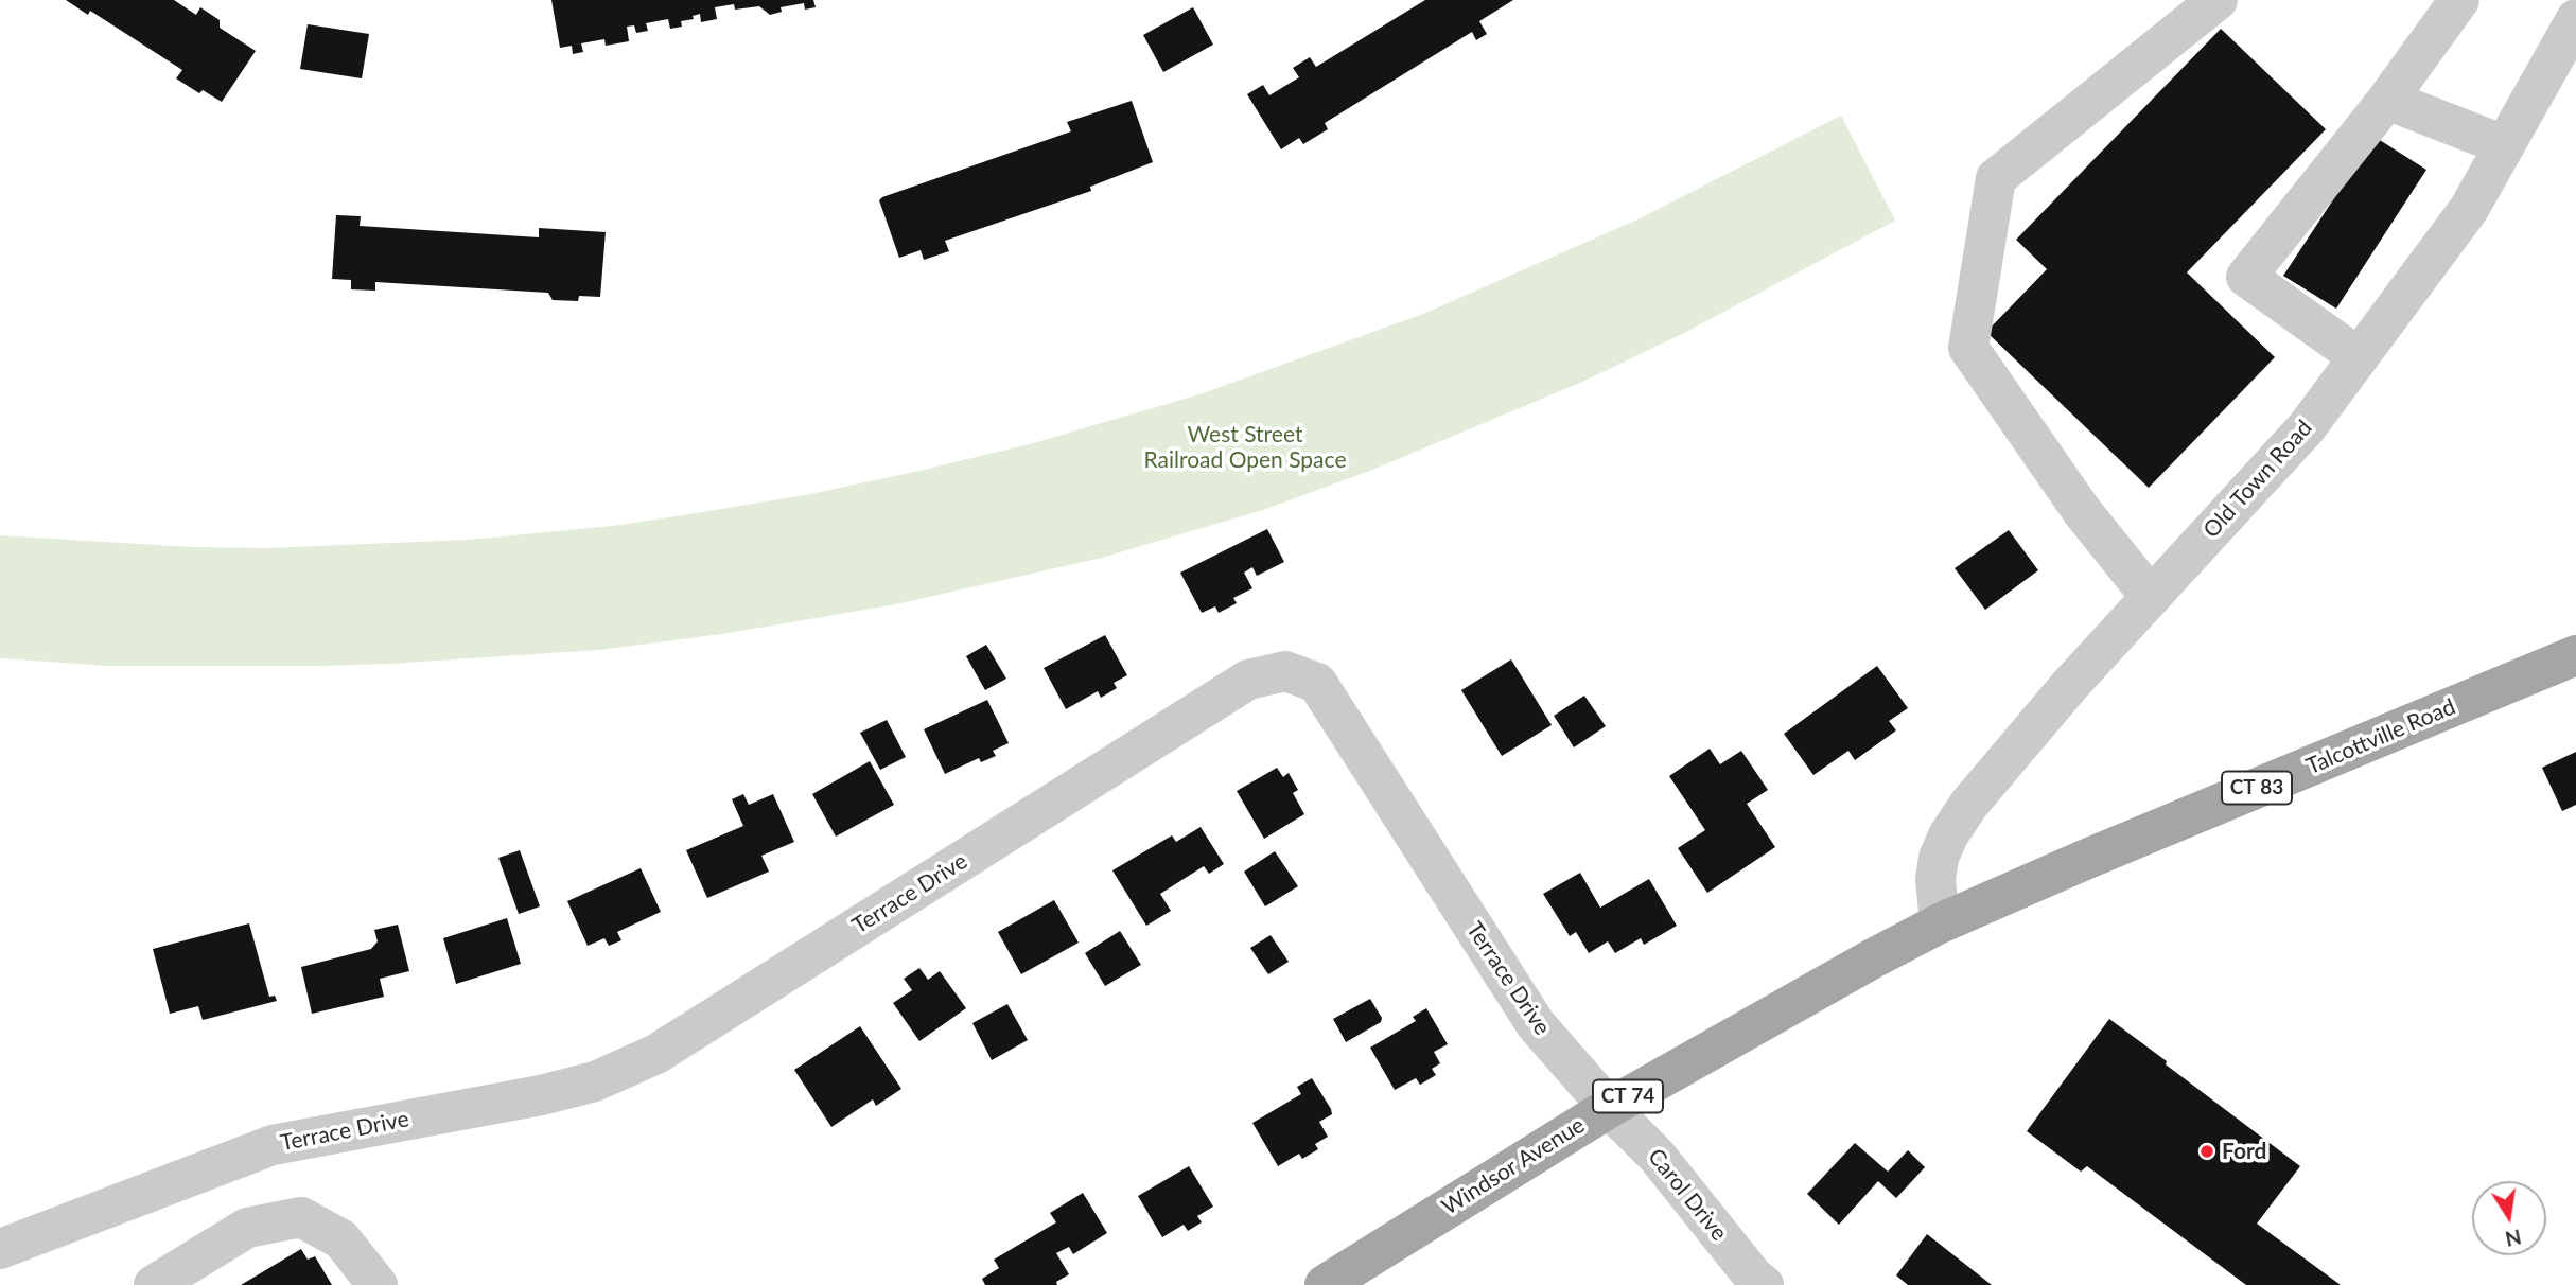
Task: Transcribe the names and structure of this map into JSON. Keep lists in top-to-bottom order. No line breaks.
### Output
{"streets":{"main road":["Talcottville Road","CT 83","CT 74","Windsor Avenue"],"street":["Old Town Road","Terrace Drive","Carol Drive"]},"crossings":[["Old Town Road","Talcottville Road"],["Old Town Road","Windsor Avenue"],["Talcottville Road","Windsor Avenue"],["Terrace Drive","Windsor Avenue"],["Terrace Drive","Carol Drive"],["Windsor Avenue","Carol Drive"]],"parks":["West Street Railroad Open Space"],"places":["Ford"],"north":"bottom"}
